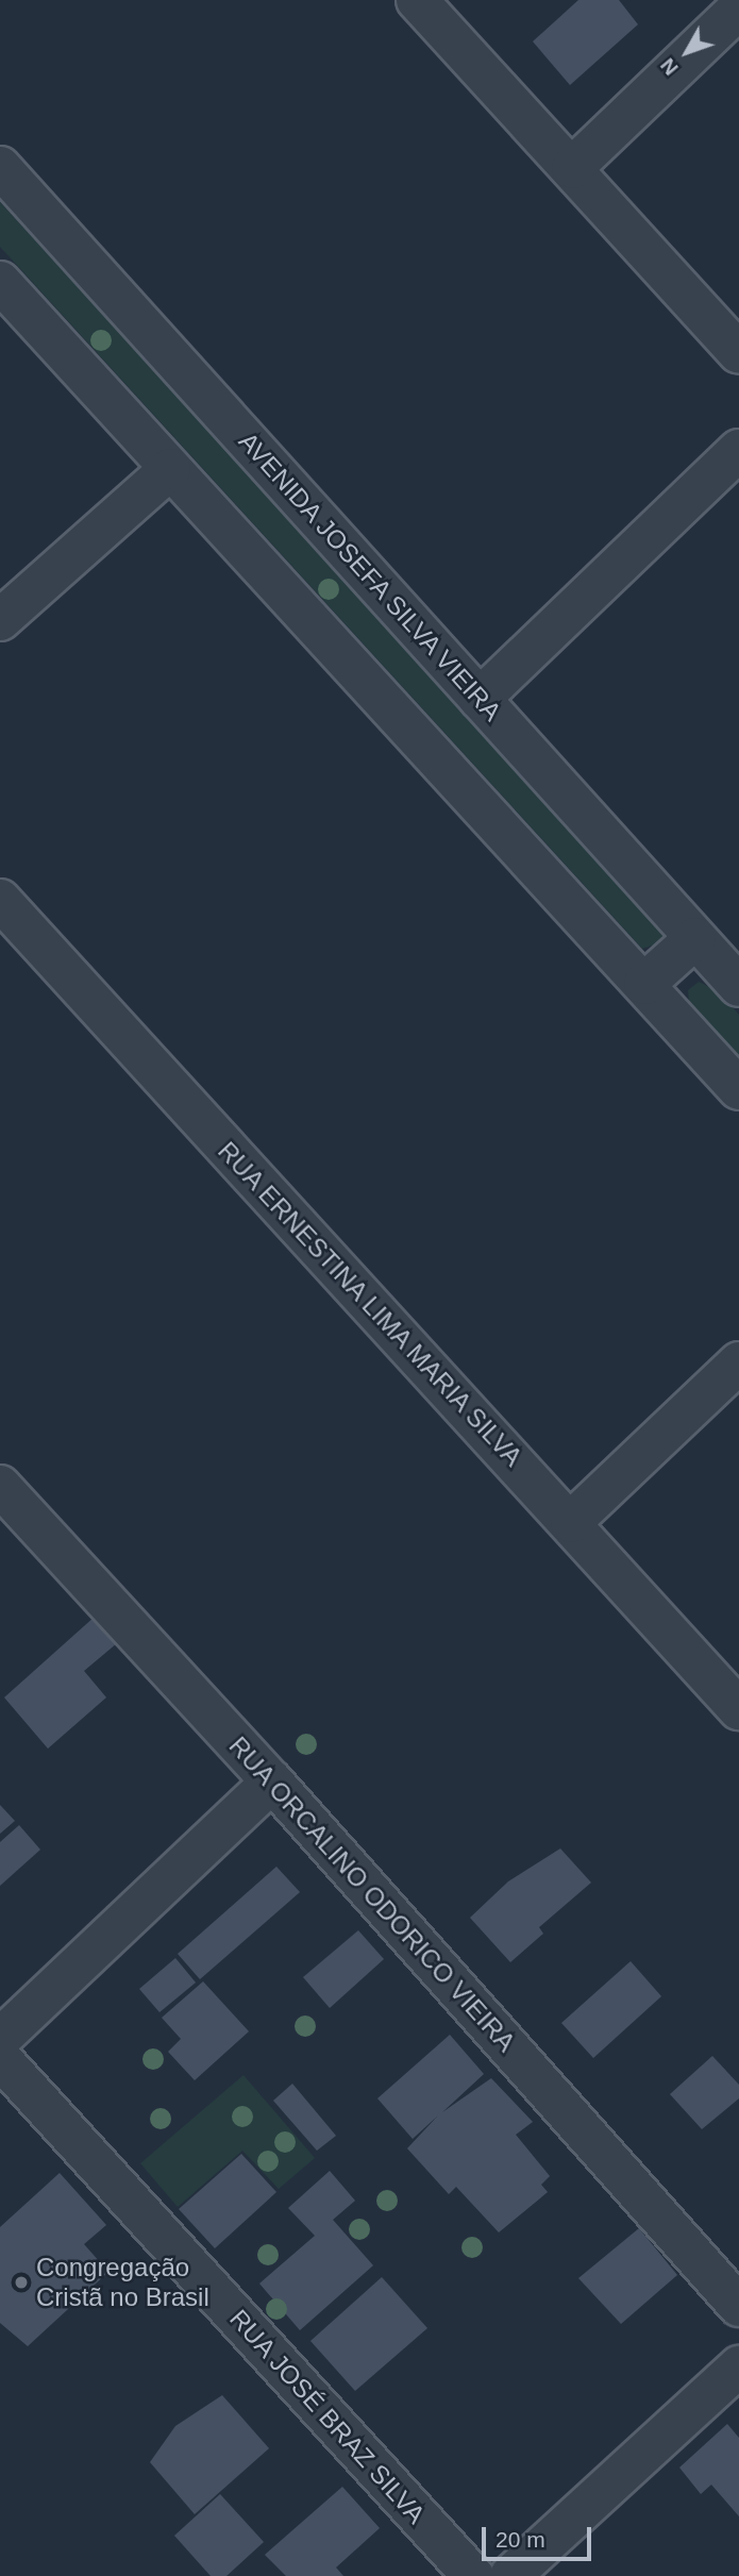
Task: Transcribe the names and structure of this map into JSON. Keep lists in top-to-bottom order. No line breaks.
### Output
{"streets":{"street":["AVENIDA JOSEFA SILVA VIEIRA","RUA ERNESTINA LIMA MARIA SILVA","RUA ORCALINO ODORICO VIEIRA","RUA JOSÉ BRAZ SILVA"]},"places":["Congregação Cristã no Brasil"],"scale_bar":"20 m","north":"bottom left"}
